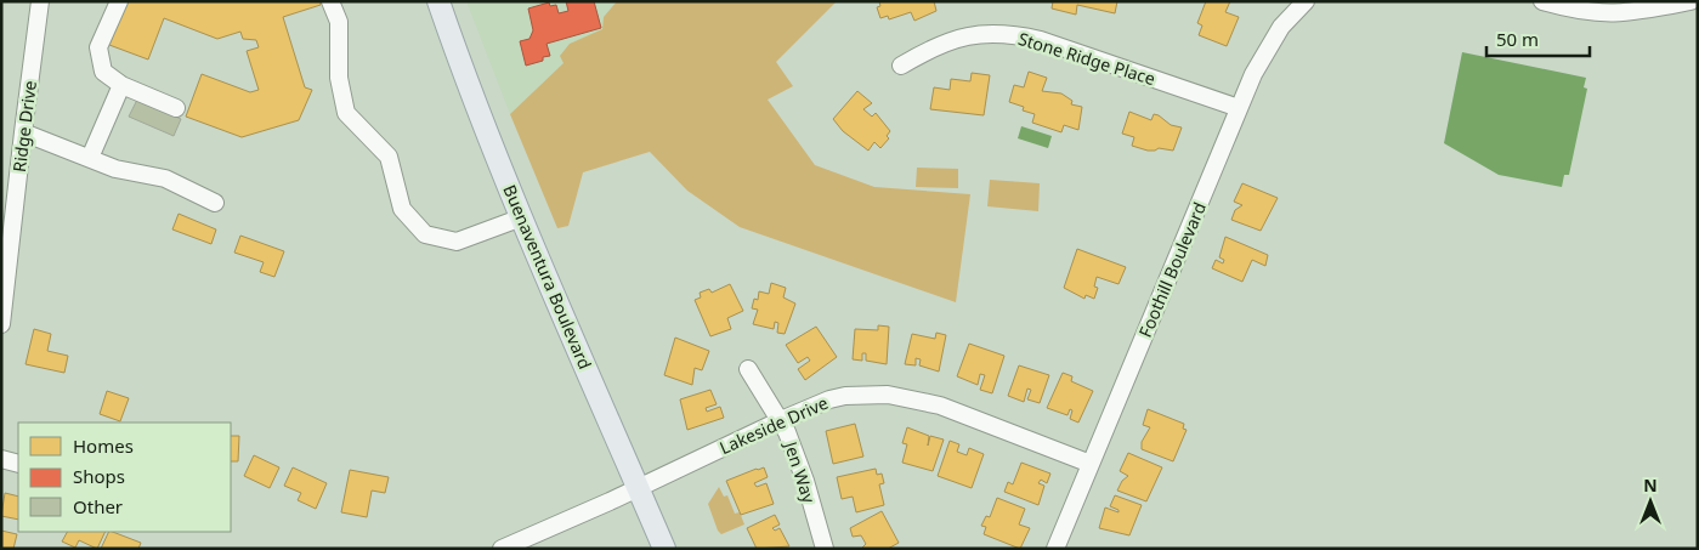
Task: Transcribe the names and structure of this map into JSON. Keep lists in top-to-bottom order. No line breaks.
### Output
{"streets":{"main road":["Buenaventura Boulevard"],"street":["Stone Ridge Place","Ridge Drive","Foothill Boulevard","Lakeside Drive","Jen Way"]},"crossings":[["Stone Ridge Place","Foothill Boulevard"],["Foothill Boulevard","Lakeside Drive"],["Buenaventura Boulevard","Lakeside Drive"],["Lakeside Drive","Jen Way"]],"legend":["Homes","Shops","Other"],"scale_bar":"50 m","north":"top"}
